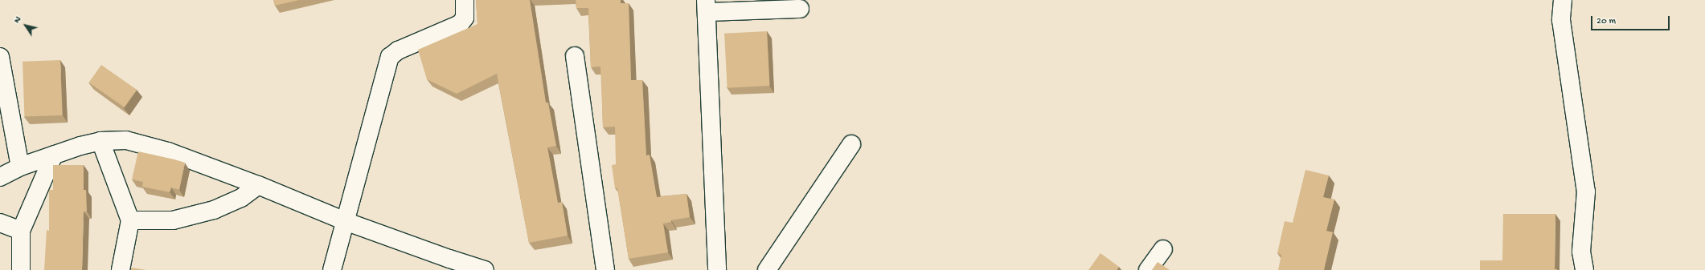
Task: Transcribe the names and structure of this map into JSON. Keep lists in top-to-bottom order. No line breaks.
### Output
{"scale_bar":"20 m","north":"top left"}
